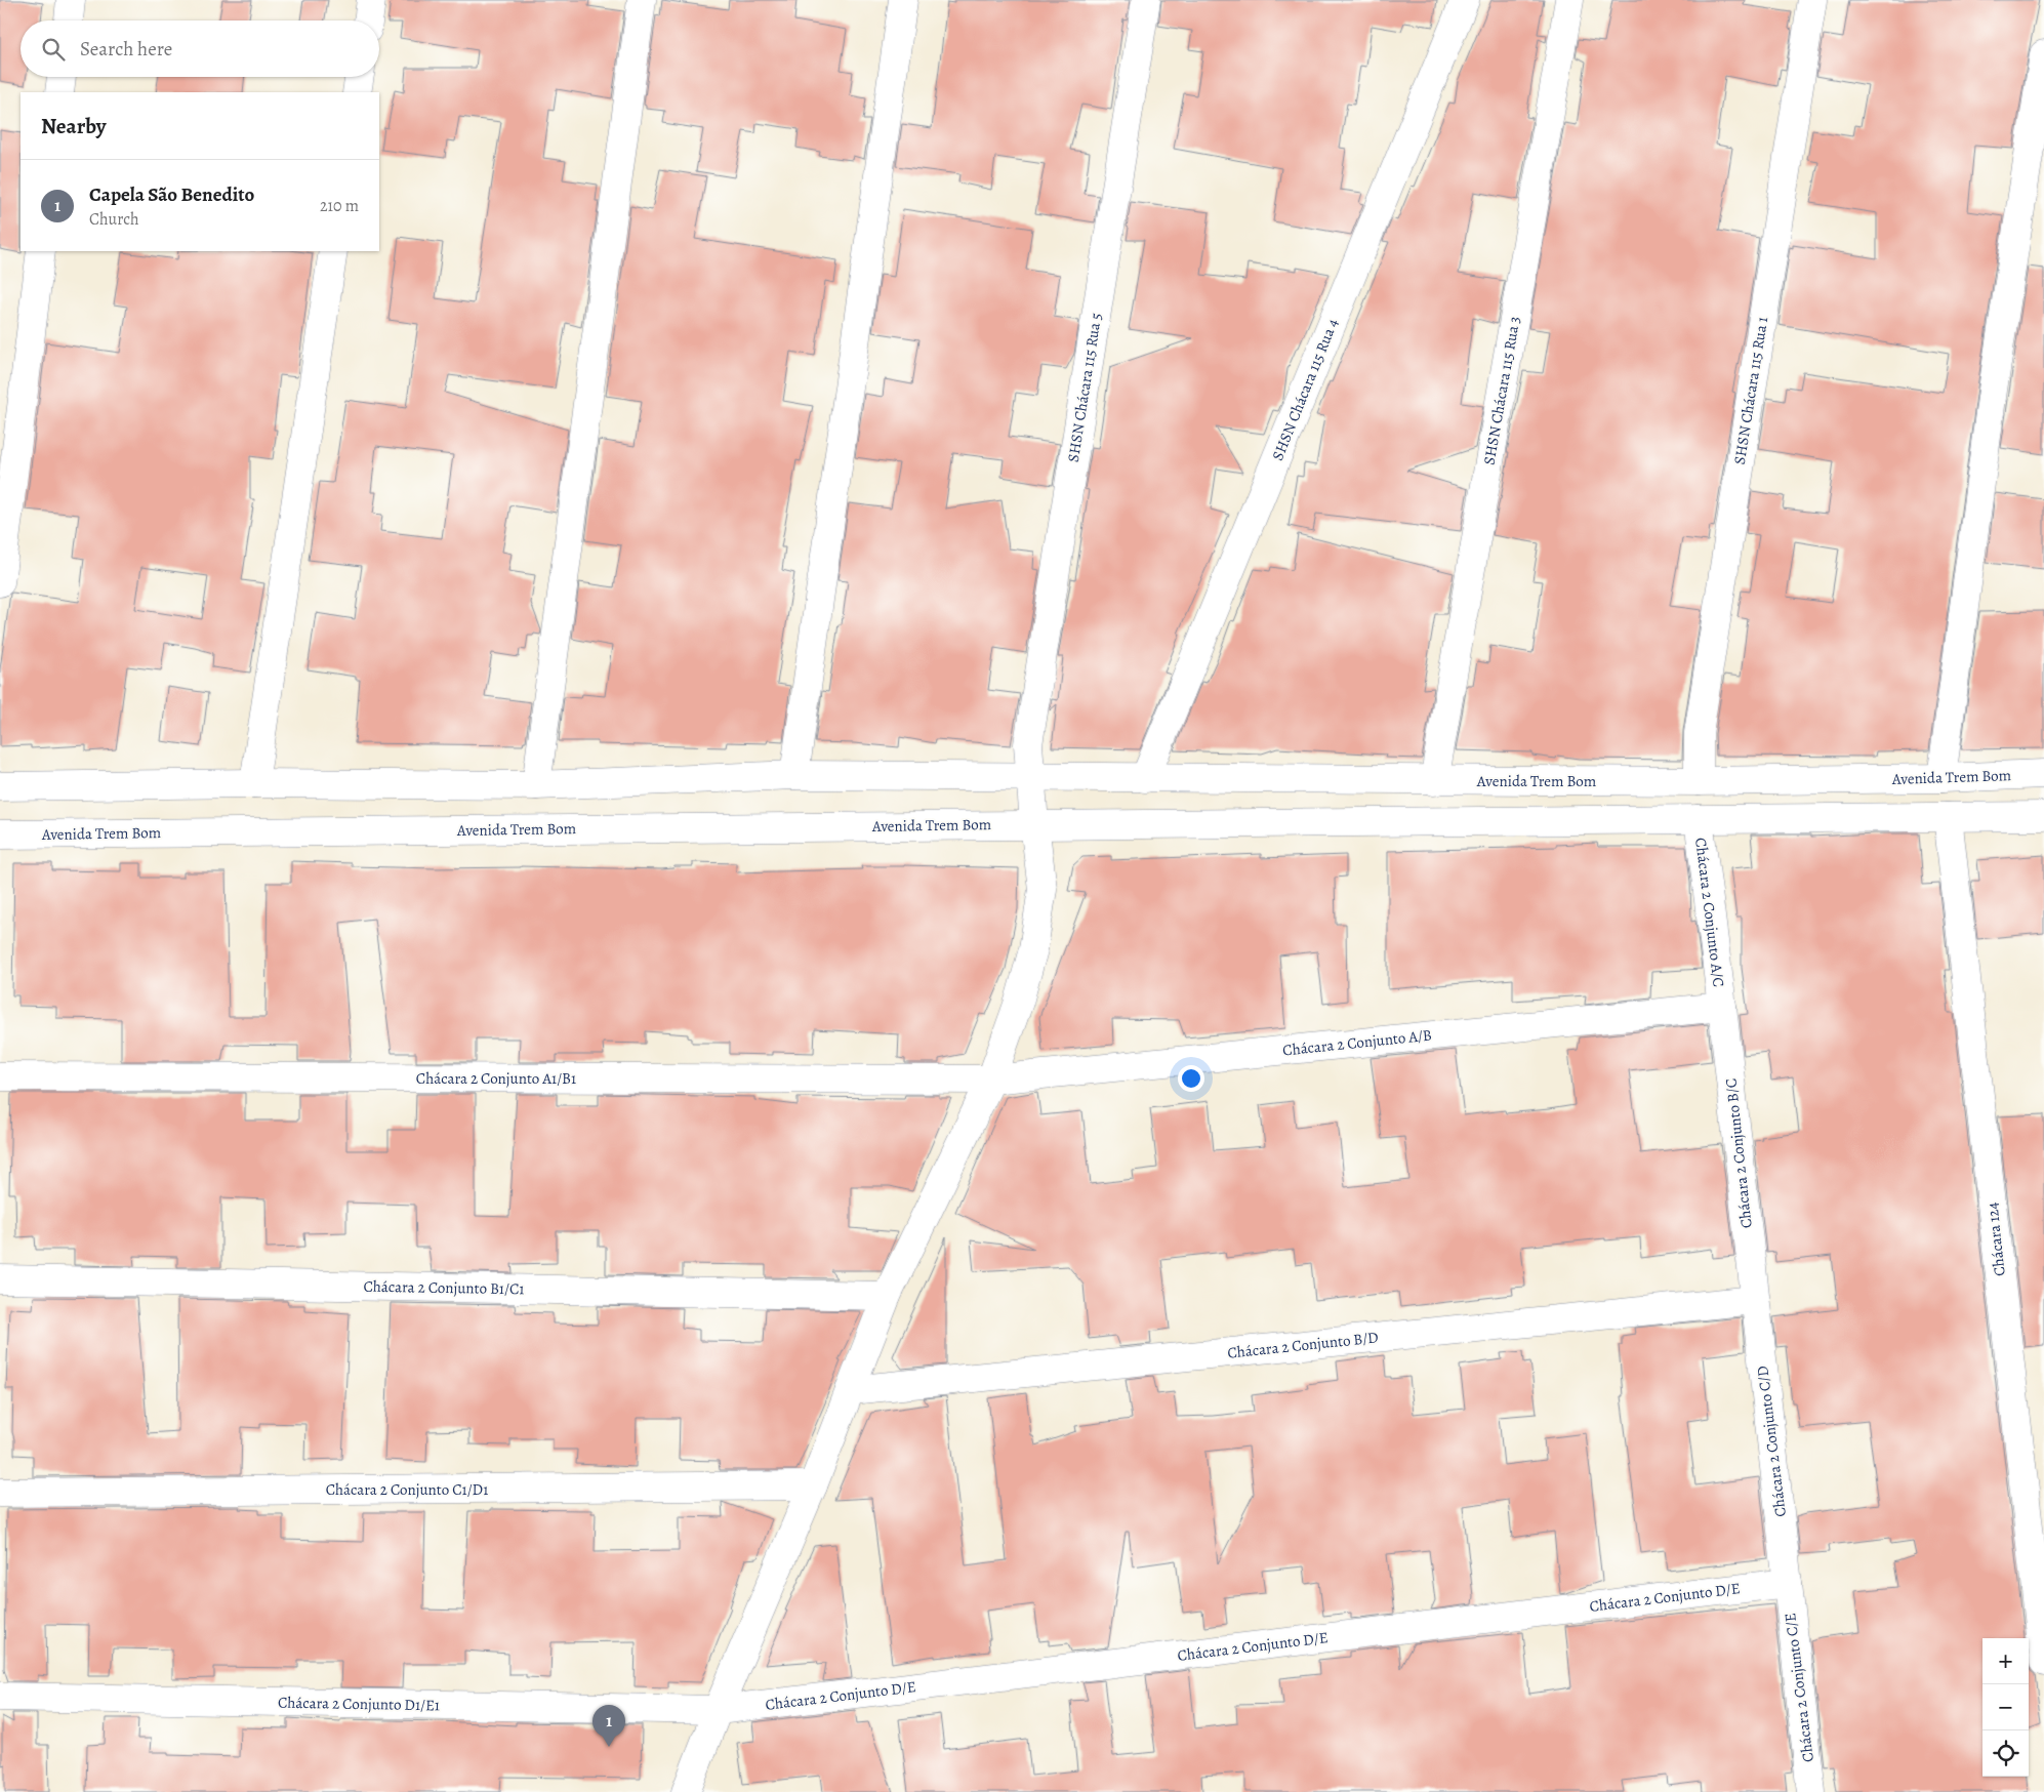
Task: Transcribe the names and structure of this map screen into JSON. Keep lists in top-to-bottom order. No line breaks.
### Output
{"streets":{"street":["SHSN Chácara 115 Rua 5","SHSN Chácara 115 Rua 4","SHSN Chácara 115 Rua 3","SHSN Chácara 115 Rua 1","Avenida Trem Bom","Chácara 2 Conjunto A/C","Chácara 2 Conjunto A/B","Chácara 2 Conjunto A1/B1","Chácara 2 Conjunto B/C","Chácara 124","Chácara 2 Conjunto B1/C1","Chácara 2 Conjunto B/D","Chácara 2 Conjunto C/D","Chácara 2 Conjunto C1/D1","Chácara 2 Conjunto D/E","Chácara 2 Conjunto C/E","Chácara 2 Conjunto D1/E1"]},"crossings":[["SHSN Chácara 115 Rua 5","Avenida Trem Bom"],["SHSN Chácara 115 Rua 4","Avenida Trem Bom"],["SHSN Chácara 115 Rua 3","Avenida Trem Bom"],["SHSN Chácara 115 Rua 1","Avenida Trem Bom"],["Avenida Trem Bom","Chácara 2 Conjunto A/C"],["Avenida Trem Bom","Chácara 124"],["Chácara 2 Conjunto A/C","Chácara 2 Conjunto A/B"],["Chácara 2 Conjunto A/C","Chácara 2 Conjunto B/C"],["Chácara 2 Conjunto A/B","Chácara 2 Conjunto A1/B1"],["Chácara 2 Conjunto A/B","Chácara 2 Conjunto B/C"],["Chácara 2 Conjunto B/C","Chácara 2 Conjunto B/D"],["Chácara 2 Conjunto B/C","Chácara 2 Conjunto C/D"],["Chácara 2 Conjunto B/D","Chácara 2 Conjunto C/D"],["Chácara 2 Conjunto C/D","Chácara 2 Conjunto D/E"],["Chácara 2 Conjunto C/D","Chácara 2 Conjunto C/E"],["Chácara 2 Conjunto D/E","Chácara 2 Conjunto C/E"],["Chácara 2 Conjunto D/E","Chácara 2 Conjunto D1/E1"]],"page":{"search":"Search here","heading":"Nearby","list":[{"mark":"1","name":"Capela São Benedito","note":"Church","value":"210 m"}],"map_buttons":["+","−"],"pins":"1"}}
